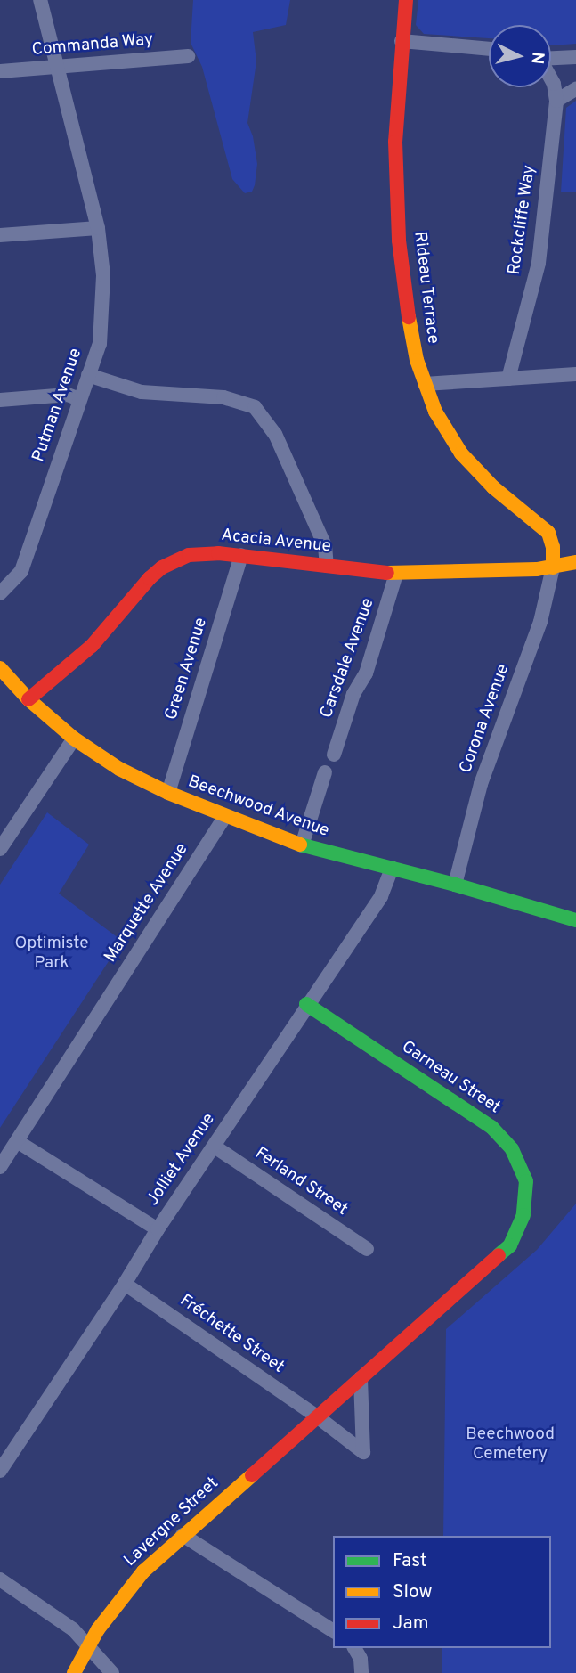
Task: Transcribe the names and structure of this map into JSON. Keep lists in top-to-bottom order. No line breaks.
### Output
{"streets":{"street":["Commanda Way","Rockcliffe Way","Rideau Terrace","Putman Avenue","Acacia Avenue","Carsdale Avenue","Green Avenue","Corona Avenue","Beechwood Avenue","Marquette Avenue","Garneau Street","Jolliet Avenue","Ferland Street","Fréchette Street","Lavergne Street"]},"crossings":[["Commanda Way","Putman Avenue"],["Rideau Terrace","Acacia Avenue"],["Rideau Terrace","Corona Avenue"],["Acacia Avenue","Carsdale Avenue"],["Acacia Avenue","Green Avenue"],["Acacia Avenue","Corona Avenue"],["Acacia Avenue","Beechwood Avenue"],["Green Avenue","Beechwood Avenue"],["Corona Avenue","Beechwood Avenue"],["Beechwood Avenue","Marquette Avenue"],["Beechwood Avenue","Jolliet Avenue"],["Garneau Street","Jolliet Avenue"],["Garneau Street","Lavergne Street"],["Jolliet Avenue","Ferland Street"],["Jolliet Avenue","Fréchette Street"],["Fréchette Street","Lavergne Street"]],"parks":["Optimiste Park","Beechwood Cemetery"],"legend":["Fast","Slow","Jam"],"north":"right"}
